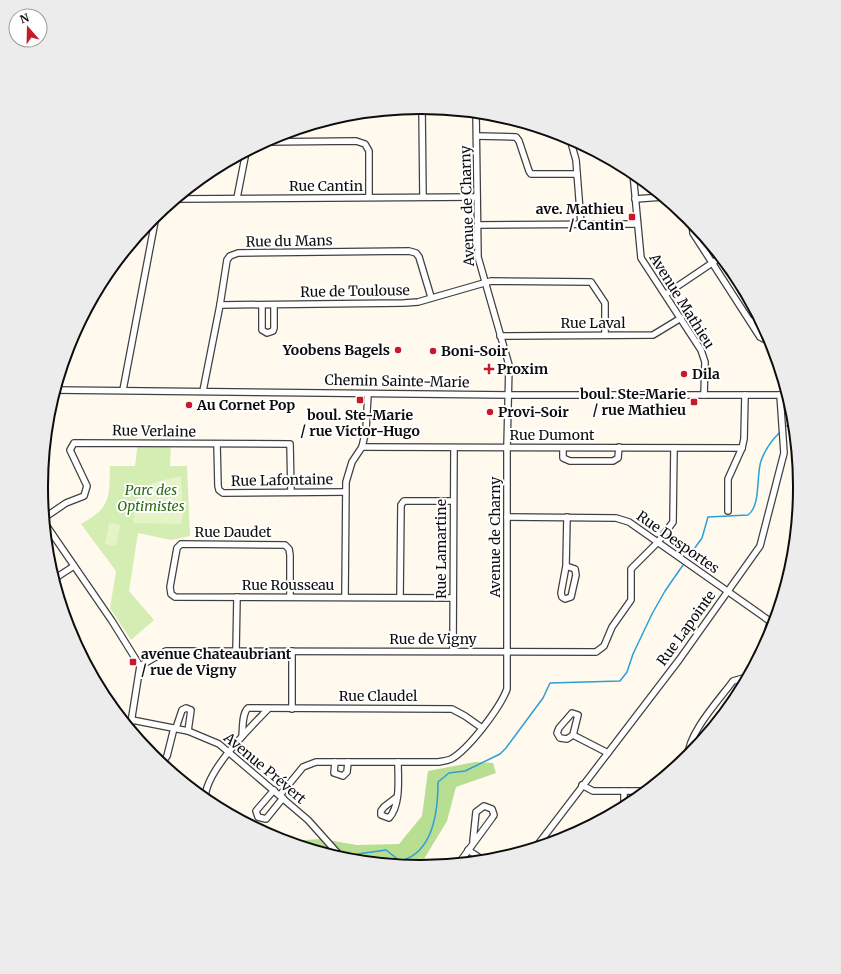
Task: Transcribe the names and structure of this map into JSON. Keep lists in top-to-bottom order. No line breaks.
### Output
{"streets":{"street":["Rue Cantin","Avenue de Charny","Rue du Mans","Rue de Toulouse","Avenue Mathieu","Rue Laval","Chemin Sainte-Marie","Rue Verlaine","Rue Dumont","Rue Lafontaine","Rue Daudet","Rue Desportes","Rue Lamartine","Rue Rousseau","Rue Lapointe","Rue de Vigny","Rue Claudel","Avenue Prévert"]},"crossings":[["Rue Cantin","Avenue de Charny"],["Avenue de Charny","Rue de Toulouse"],["Avenue de Charny","Rue Laval"],["Avenue de Charny","Chemin Sainte-Marie"],["Avenue de Charny","Rue Dumont"],["Avenue de Charny","Rue Desportes"],["Avenue de Charny","Rue de Vigny"],["Avenue de Charny","Rue Claudel"],["Avenue de Charny","Avenue Prévert"],["Rue du Mans","Rue de Toulouse"],["Rue du Mans","Chemin Sainte-Marie"],["Rue de Toulouse","Rue Laval"],["Avenue Mathieu","Rue Laval"],["Avenue Mathieu","Chemin Sainte-Marie"],["Chemin Sainte-Marie","Rue Lapointe"],["Rue Verlaine","Rue Lafontaine"],["Rue Dumont","Rue Lamartine"],["Rue Daudet","Rue Rousseau"],["Rue Desportes","Rue Lapointe"],["Rue Desportes","Rue de Vigny"],["Rue Lamartine","Rue Rousseau"],["Rue Lamartine","Rue de Vigny"]],"parks":["Parc des Optimistes"],"places":{"transit":["ave. Mathieu / Cantin","boul. Ste-Marie / rue Victor-Hugo","boul. Ste-Marie / rue Mathieu","avenue Chateaubriant / rue de Vigny"],"other":["Yoobens Bagels","Boni-Soir","Dila","Au Cornet Pop","Provi-Soir"],"health":["Proxim"]},"north":"top"}
